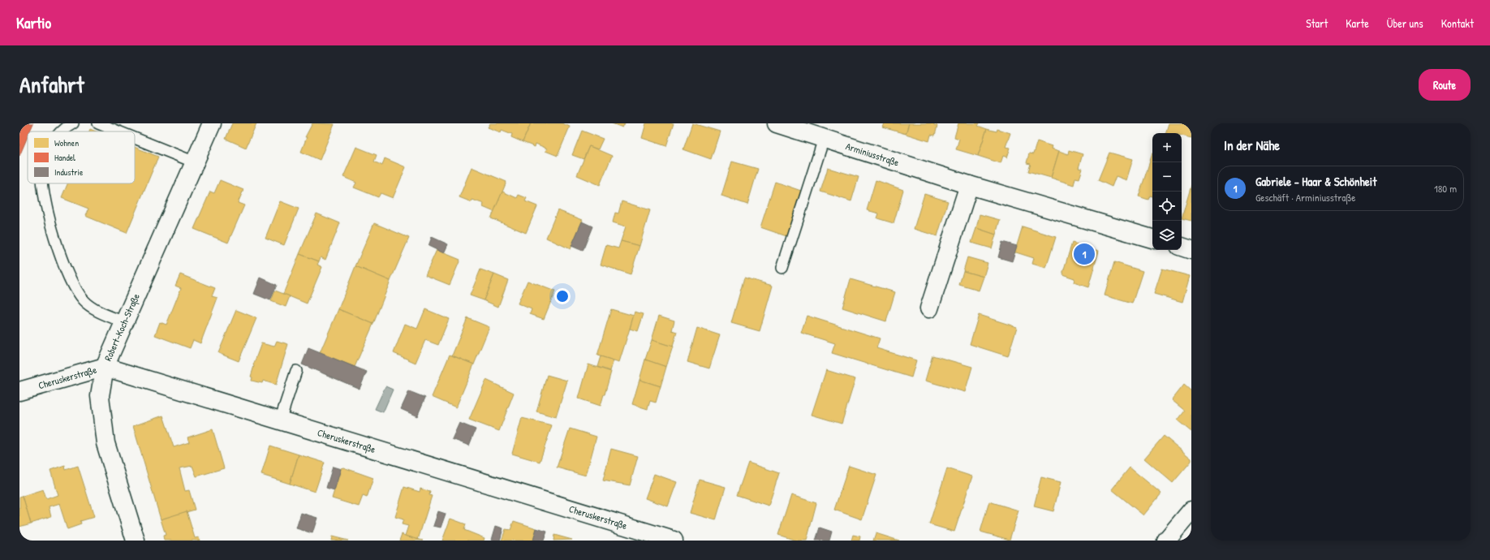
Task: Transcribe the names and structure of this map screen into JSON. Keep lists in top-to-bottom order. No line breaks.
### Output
{"streets":{"street":["Arminiusstraße","Robert-Koch-Straße","Cheruskerstraße"]},"crossings":[["Robert-Koch-Straße","Cheruskerstraße"]],"legend":["Wohnen","Handel","Industrie"],"page":{"header":"Kartio","nav":["Start","Karte","Über uns","Kontakt"],"title":"Anfahrt","buttons":"Route","heading":"In der Nähe","map_buttons":["+","−"],"list":[{"mark":"1","name":"Gabriele - Haar & Schönheit","note":"Geschäft · Arminiusstraße","value":"180 m"}],"pins":"1"}}
